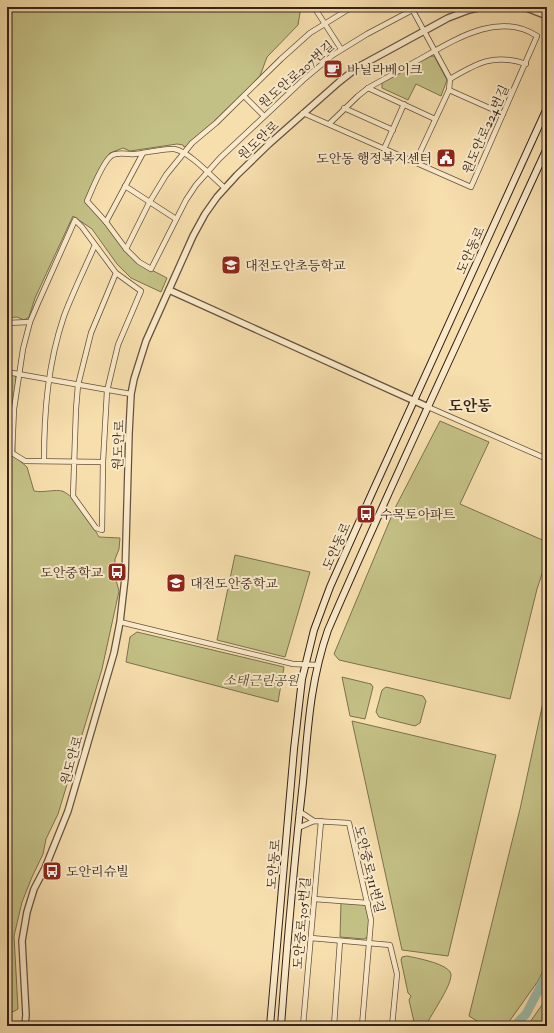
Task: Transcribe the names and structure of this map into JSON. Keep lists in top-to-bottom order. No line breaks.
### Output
{"streets":{"main road":["도안동로"],"street":["원도안로207번길","원도안로224번길","원도안로","도안중로311번길","도안중로305번길"]},"crossings":[["원도안로224번길","원도안로"],["도안중로311번길","도안중로305번길"]],"districts":["도안동"],"parks":["소태근린공원"],"places":{"cafe":["바닐라베이크"],"public building":["도안동 행정복지센터"],"school or university":["대전도안초등학교","대전도안중학교"],"bus stop":["수목토아파트","도안중학교","도안리슈빌"]}}
